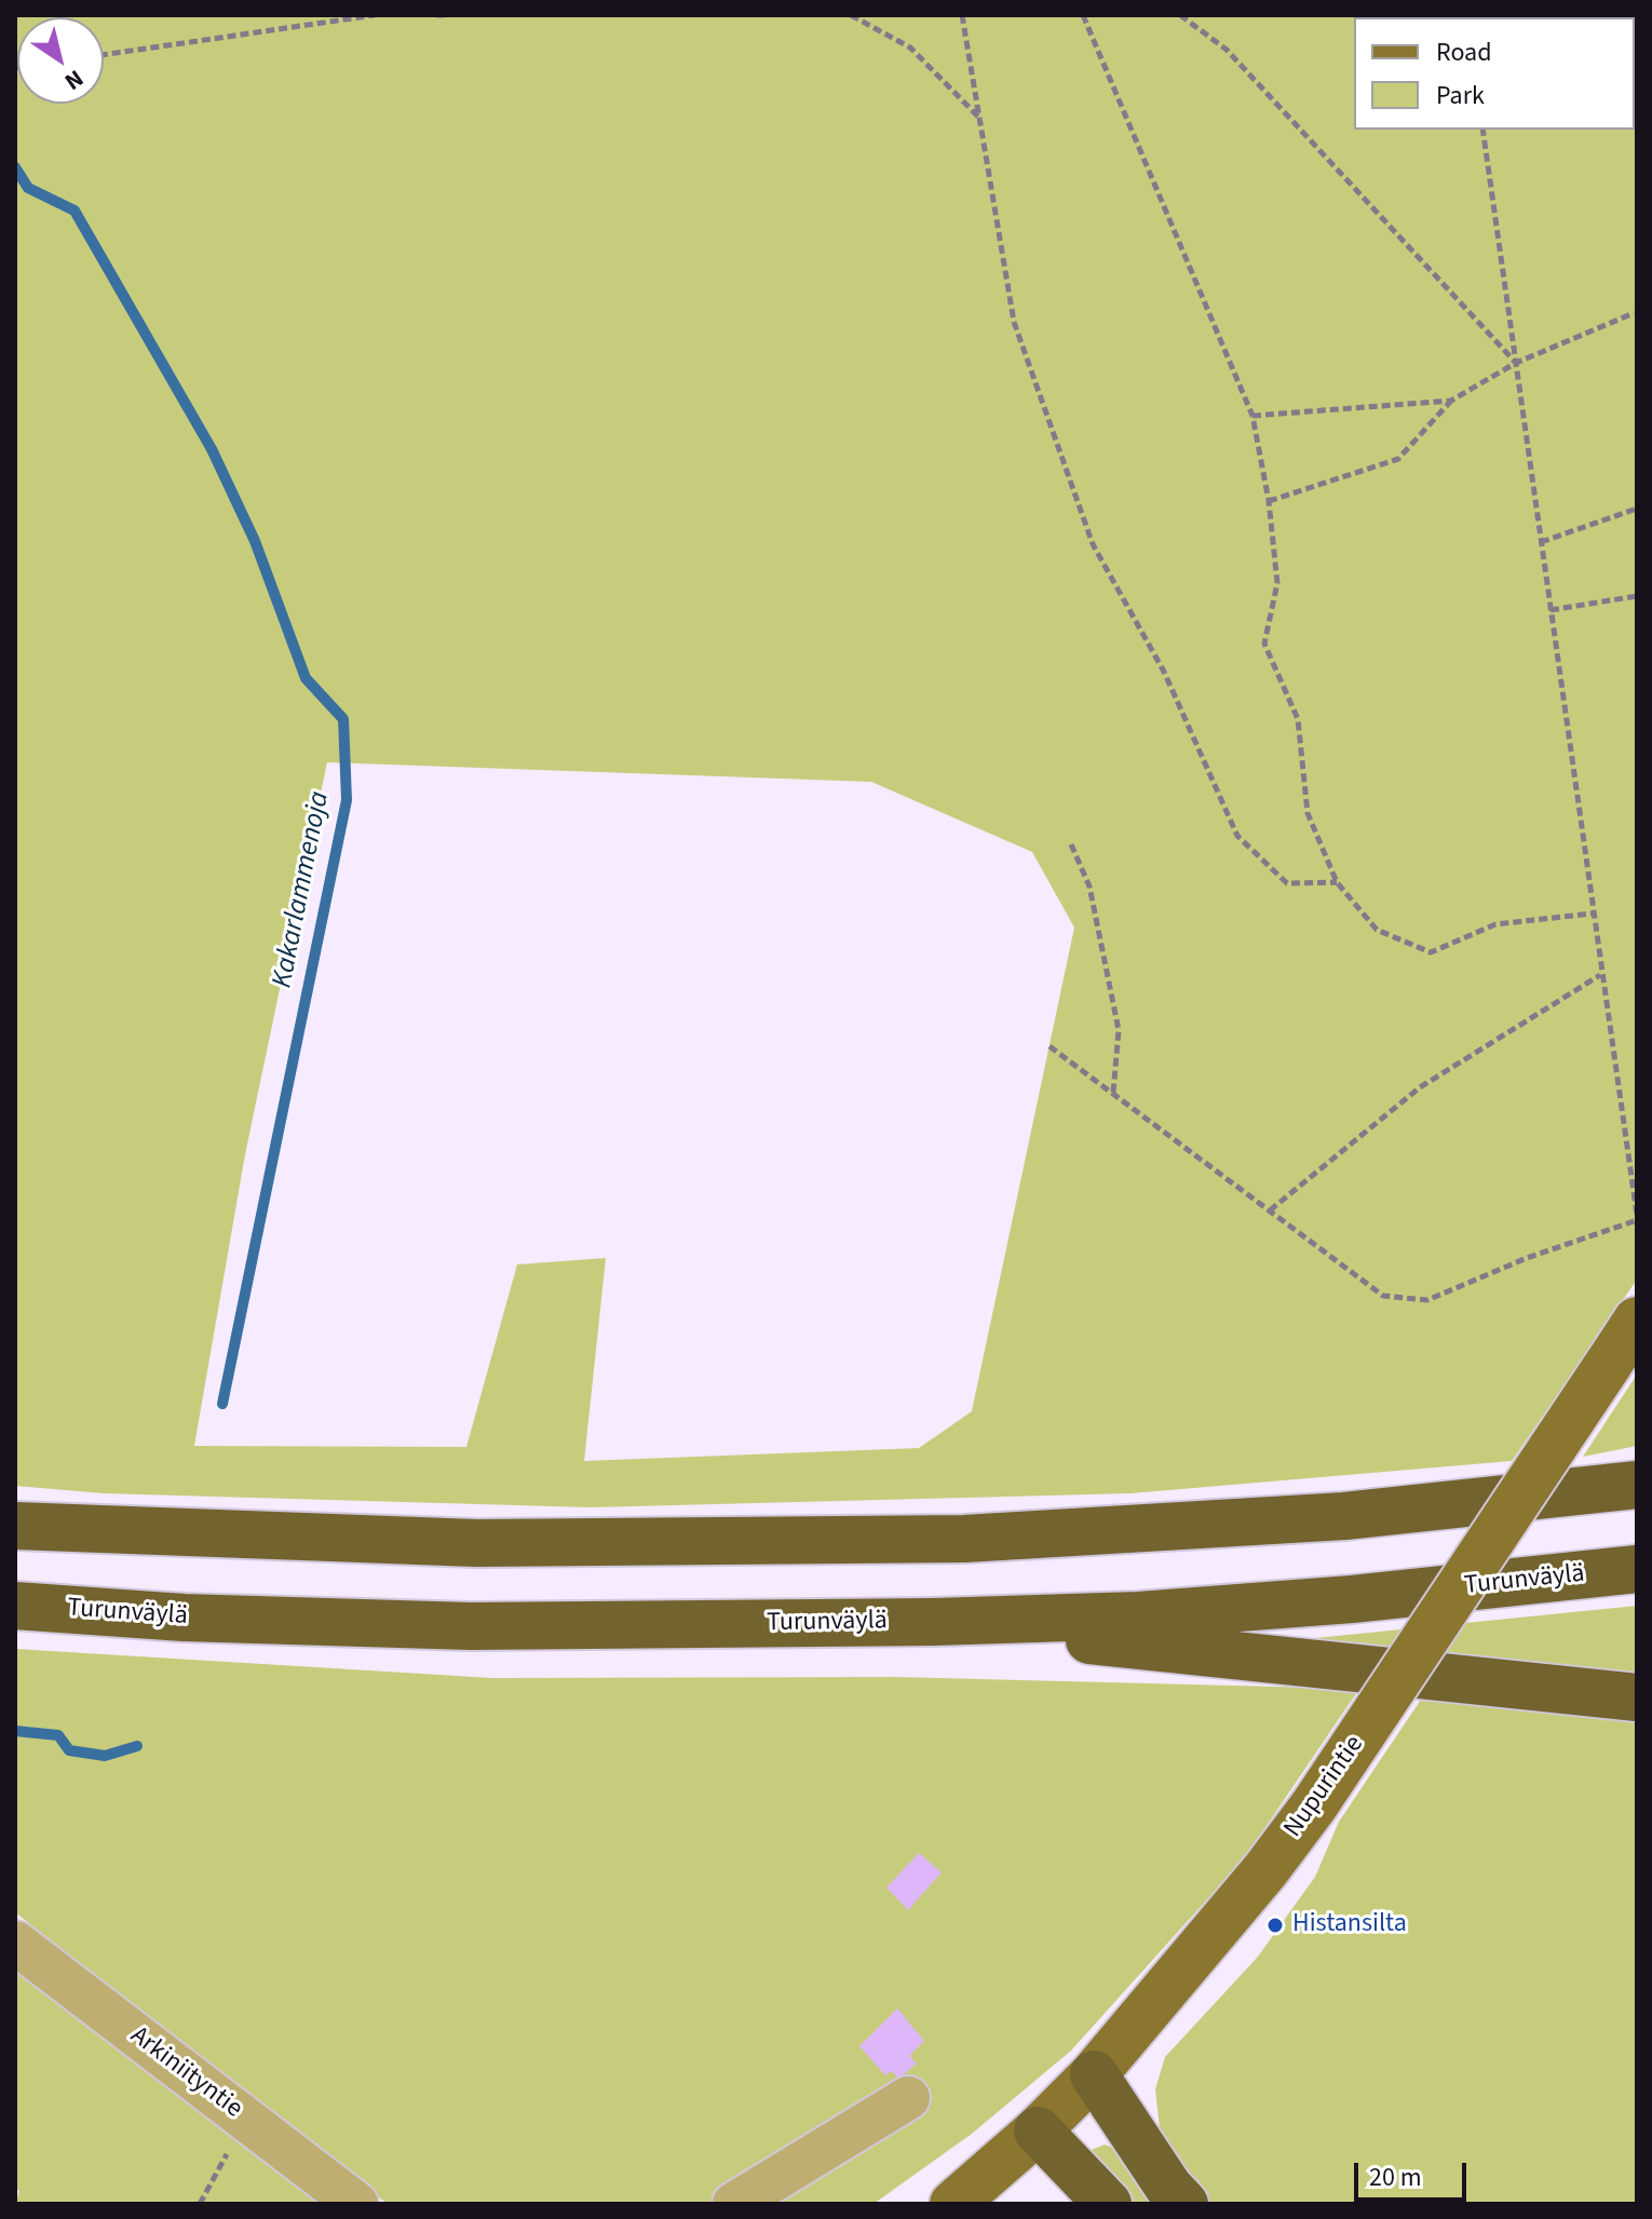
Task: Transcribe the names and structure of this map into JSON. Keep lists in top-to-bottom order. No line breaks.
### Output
{"streets":{"highway":["Turunväylä"],"main road":["Nupurintie"],"street":["Arkiniityntie"]},"water":["Kakarlammenoja"],"places":["Histansilta"],"legend":["Road","Park"],"scale_bar":"20 m","north":"bottom right"}
